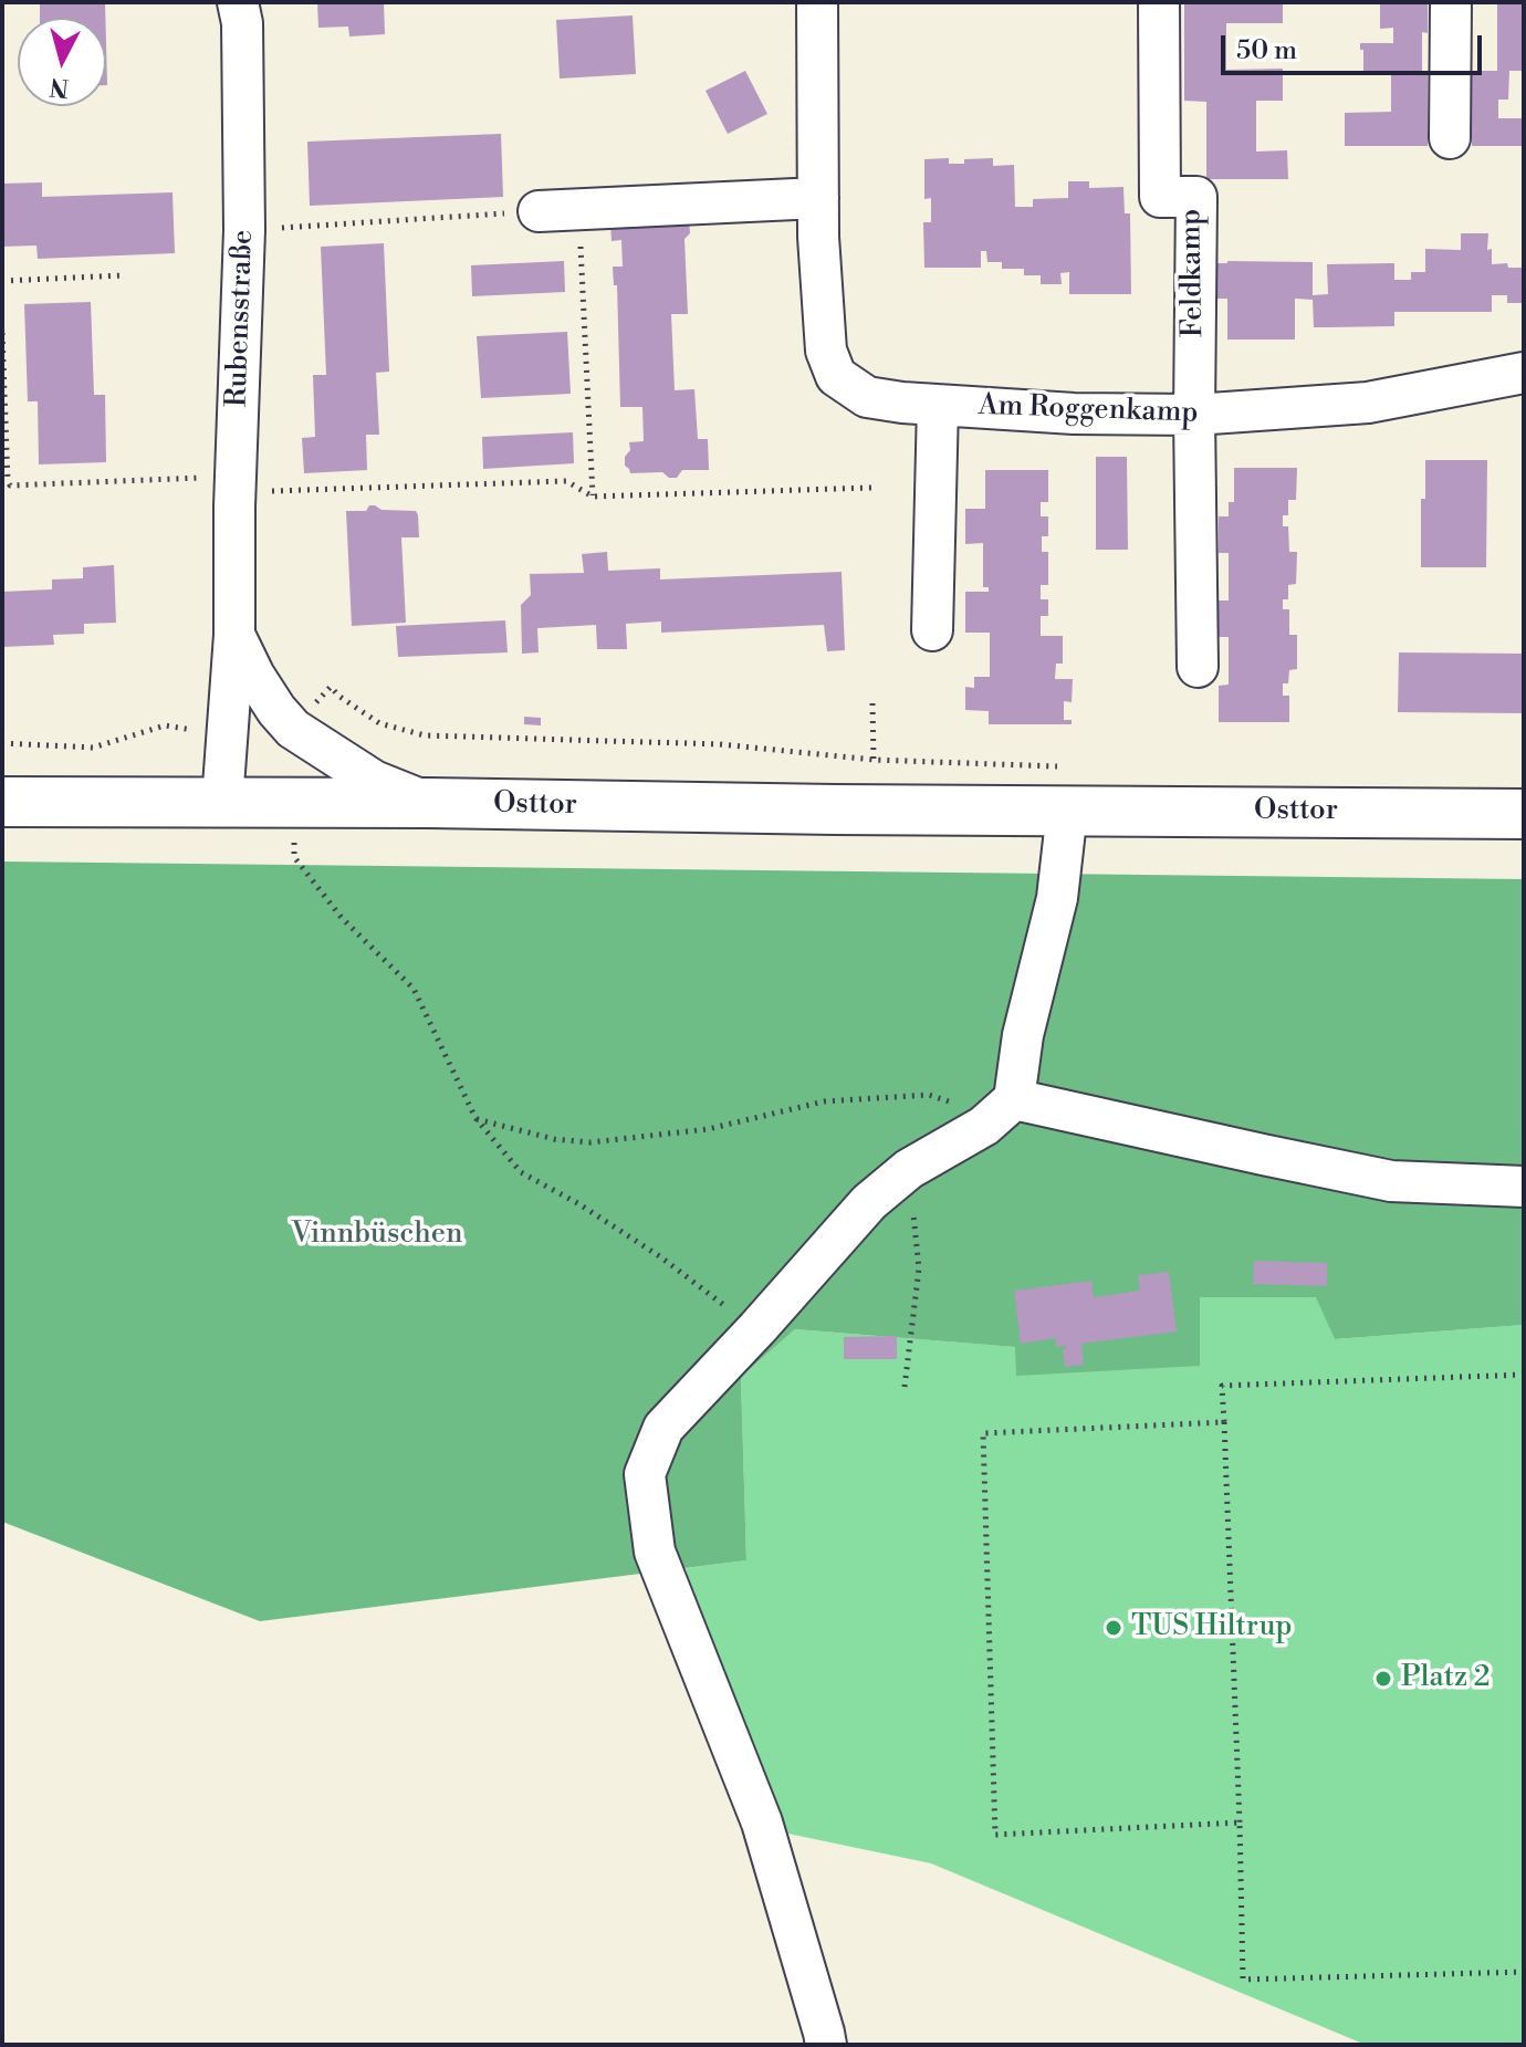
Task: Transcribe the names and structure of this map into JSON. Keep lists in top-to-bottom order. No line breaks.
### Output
{"streets":{"main road":["Osttor"],"street":["Feldkamp","Rubensstraße","Am Roggenkamp"]},"crossings":[["Feldkamp","Am Roggenkamp"],["Rubensstraße","Osttor"]],"parks":["Vinnbüschen"],"places":["TUS Hiltrup","Platz 2"],"scale_bar":"50 m","north":"bottom"}
